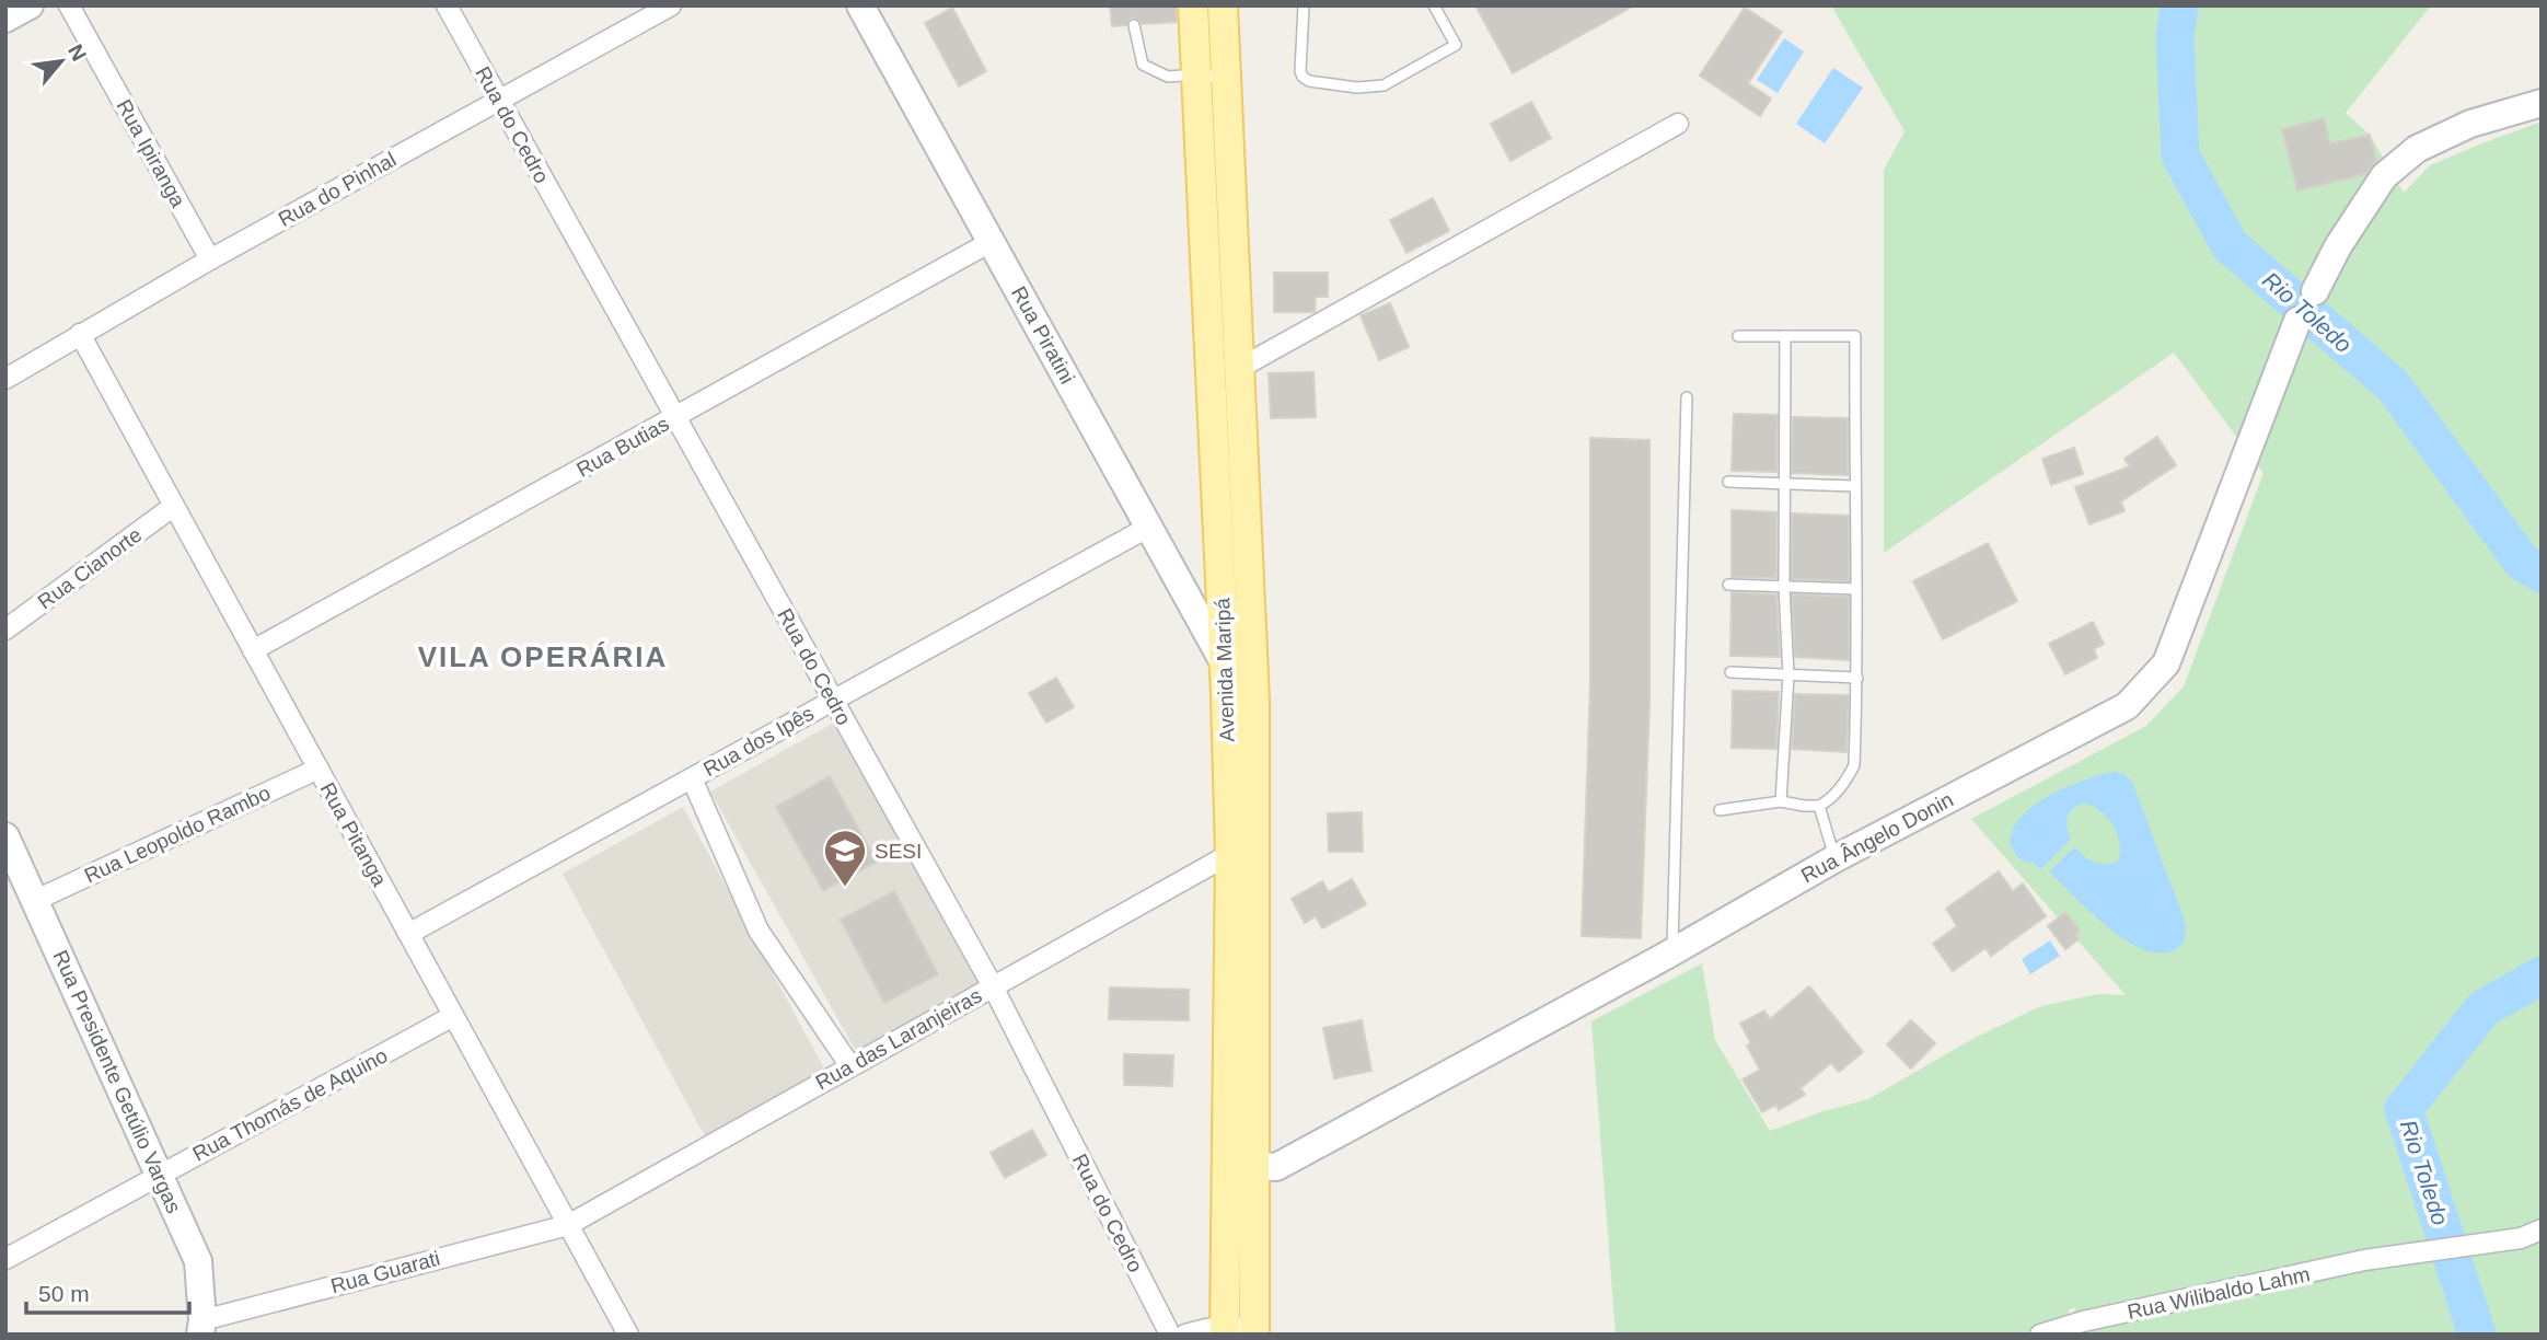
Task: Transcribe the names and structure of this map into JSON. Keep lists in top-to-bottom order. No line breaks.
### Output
{"streets":{"main road":["Avenida Maripá"],"street":["Rua do Cedro","Rua Ipiranga","Rua do Pinhal","Rua Piratini","Rua Butias","Rua Cianorte","Rua dos Ipês","Rua Leopoldo Rambo","Rua Pitanga","Rua Ângelo Donin","Rua das Laranjeiras","Rua Presidente Getúlio Vargas","Rua Thomás de Aquino","Rua Guarati","Rua Wilibaldo Lahm"]},"crossings":[["Rua do Cedro","Rua do Pinhal"],["Rua do Cedro","Rua Butias"],["Rua do Cedro","Rua dos Ipês"],["Rua do Cedro","Rua das Laranjeiras"],["Rua Ipiranga","Rua do Pinhal"],["Rua do Pinhal","Rua Pitanga"],["Rua Piratini","Rua Butias"],["Rua Piratini","Avenida Maripá"],["Rua Piratini","Rua dos Ipês"],["Rua Butias","Rua Pitanga"],["Rua Cianorte","Rua Pitanga"],["Avenida Maripá","Rua Ângelo Donin"],["Avenida Maripá","Rua das Laranjeiras"],["Rua dos Ipês","Rua Pitanga"],["Rua Leopoldo Rambo","Rua Pitanga"],["Rua Leopoldo Rambo","Rua Presidente Getúlio Vargas"],["Rua Pitanga","Rua das Laranjeiras"],["Rua Pitanga","Rua Thomás de Aquino"],["Rua Pitanga","Rua Guarati"],["Rua das Laranjeiras","Rua Guarati"],["Rua Presidente Getúlio Vargas","Rua Thomás de Aquino"],["Rua Presidente Getúlio Vargas","Rua Guarati"]],"districts":["VILA OPERÁRIA"],"water":["Rio Toledo"],"places":{"school or university":["SESI"]},"scale_bar":"50 m","north":"top right"}
